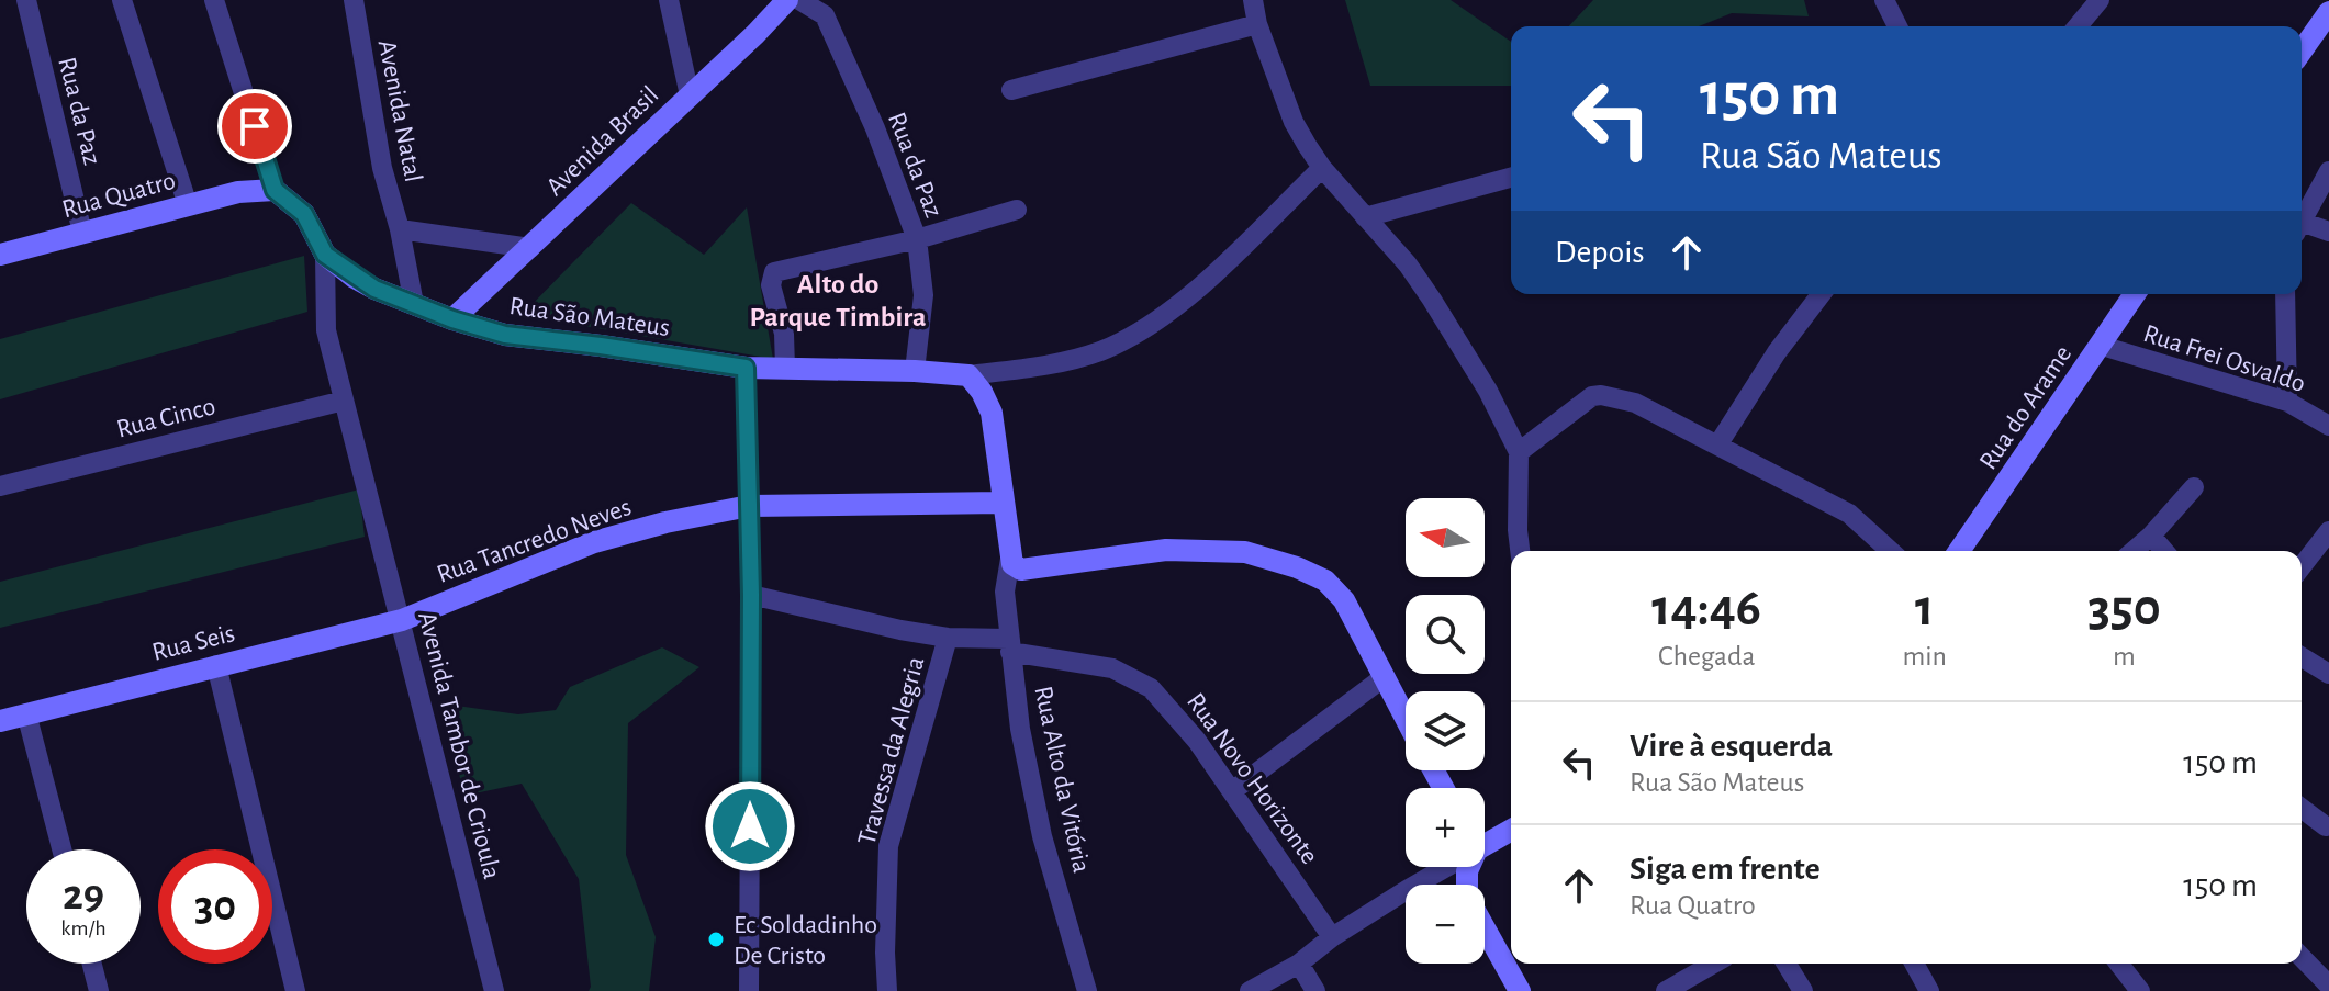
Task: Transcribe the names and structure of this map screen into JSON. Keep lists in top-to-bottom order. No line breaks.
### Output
{"streets":{"main road":["Avenida Brasil","Rua Quatro","Rua São Mateus","Rua do Arame","Rua Tancredo Neves","Rua Seis","Rua Alto da Vitória"],"street":["Rua da Paz","Avenida Natal","Rua Frei Osvaldo","Rua Cinco","Avenida Tambor de Crioula","Travessa da Alegria","Rua Novo Horizonte"]},"crossings":[["Rua da Paz","Rua Quatro"],["Rua da Paz","Rua São Mateus"],["Avenida Natal","Rua São Mateus"],["Avenida Brasil","Rua São Mateus"],["Rua São Mateus","Avenida Tambor de Crioula"],["Rua São Mateus","Rua Alto da Vitória"],["Rua Frei Osvaldo","Rua do Arame"],["Rua Cinco","Avenida Tambor de Crioula"],["Rua Tancredo Neves","Rua Seis"],["Rua Tancredo Neves","Avenida Tambor de Crioula"],["Rua Tancredo Neves","Rua Alto da Vitória"],["Rua Seis","Avenida Tambor de Crioula"],["Travessa da Alegria","Rua Novo Horizonte"],["Travessa da Alegria","Rua Alto da Vitória"],["Rua Novo Horizonte","Rua Alto da Vitória"]],"districts":["Alto do Parque Timbira"],"places":["Ec Soldadinho De Cristo"],"north":"left","page":{"turn":["150 m","Rua São Mateus"],"then":"Depois","map_buttons":["+","−"],"eta":["14:46","Chegada","1","min","350","m"],"list":[{"name":"Vire à esquerda","note":"Rua São Mateus","value":"150 m"},{"name":"Siga em frente","note":"Rua Quatro","value":"150 m"}],"speed":"29 km/h","limit":"30"}}
